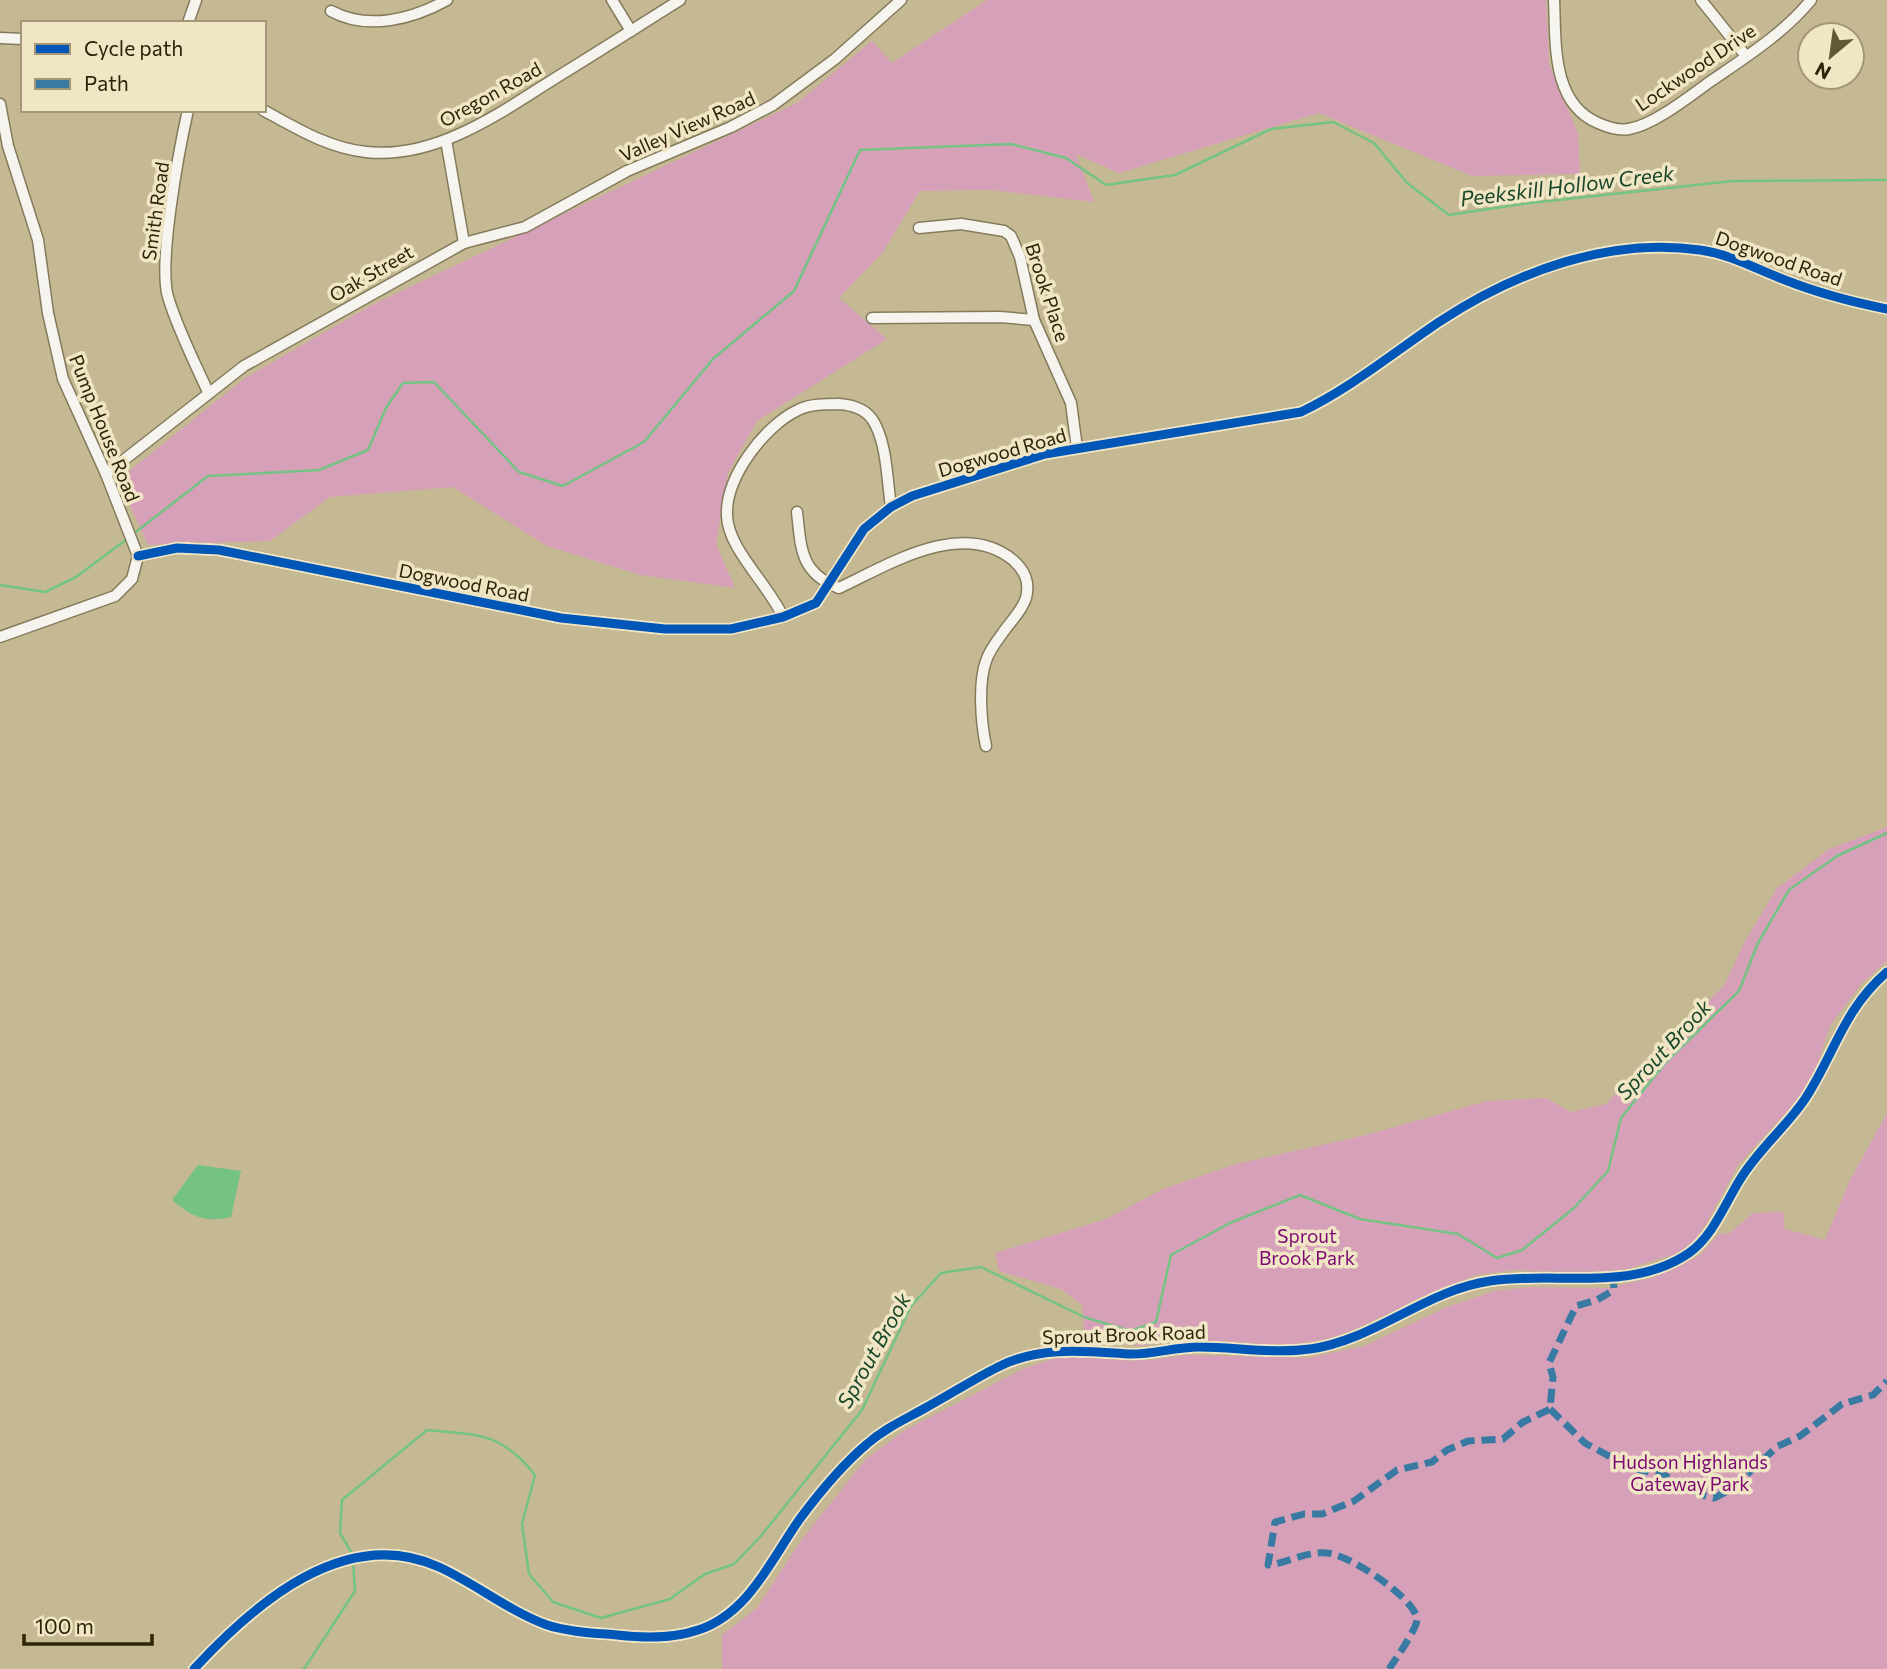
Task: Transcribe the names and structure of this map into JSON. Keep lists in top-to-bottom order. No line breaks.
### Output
{"streets":{"street":["Lockwood Drive","Oregon Road","Valley View Road","Smith Road","Dogwood Road","Oak Street","Brook Place","Pump House Road","Sprout Brook Road"]},"crossings":[["Valley View Road","Oak Street"],["Smith Road","Oak Street"],["Dogwood Road","Brook Place"],["Dogwood Road","Pump House Road"]],"water":["Peekskill Hollow Creek","Sprout Brook"],"parks":["Sprout Brook Park","Hudson Highlands Gateway Park"],"legend":["Cycle path","Path"],"scale_bar":"100 m","north":"bottom left"}
